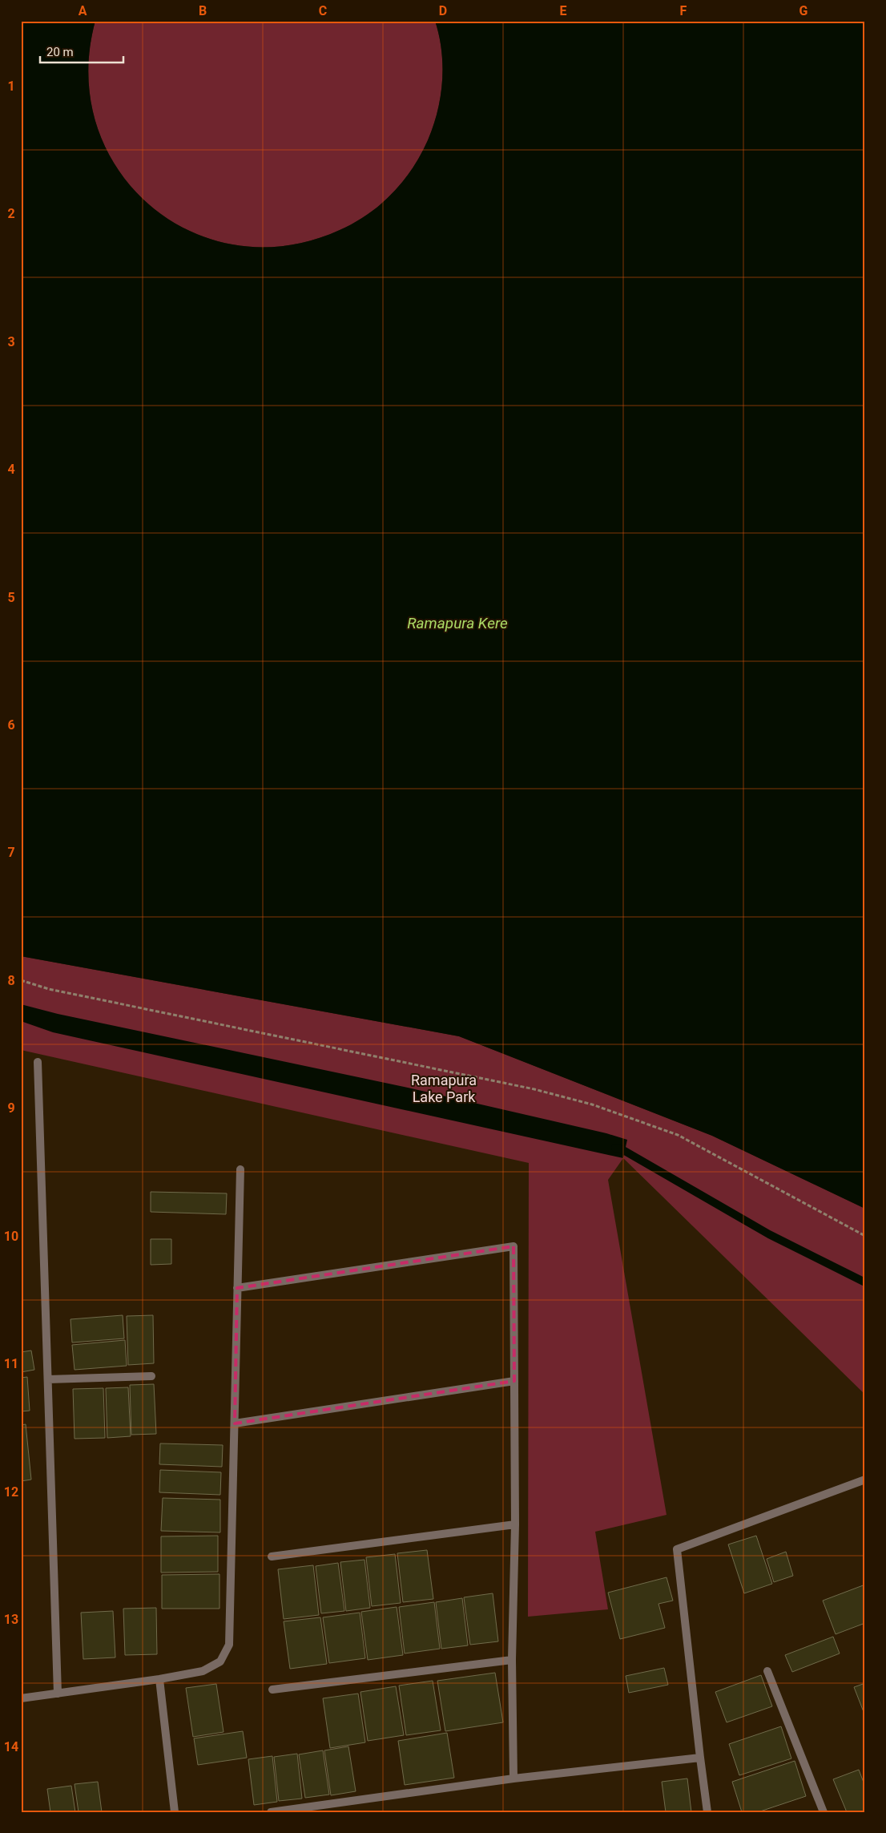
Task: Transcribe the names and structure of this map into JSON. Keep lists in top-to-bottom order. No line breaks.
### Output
{"water":["Ramapura Kere"],"parks":["Ramapura Lake Park"],"scale_bar":"20 m","grid":{"columns":["A","B","C","D","E","F","G"],"rows":["1","2","3","4","5","6","7","8","9","10","11","12","13","14"]}}
